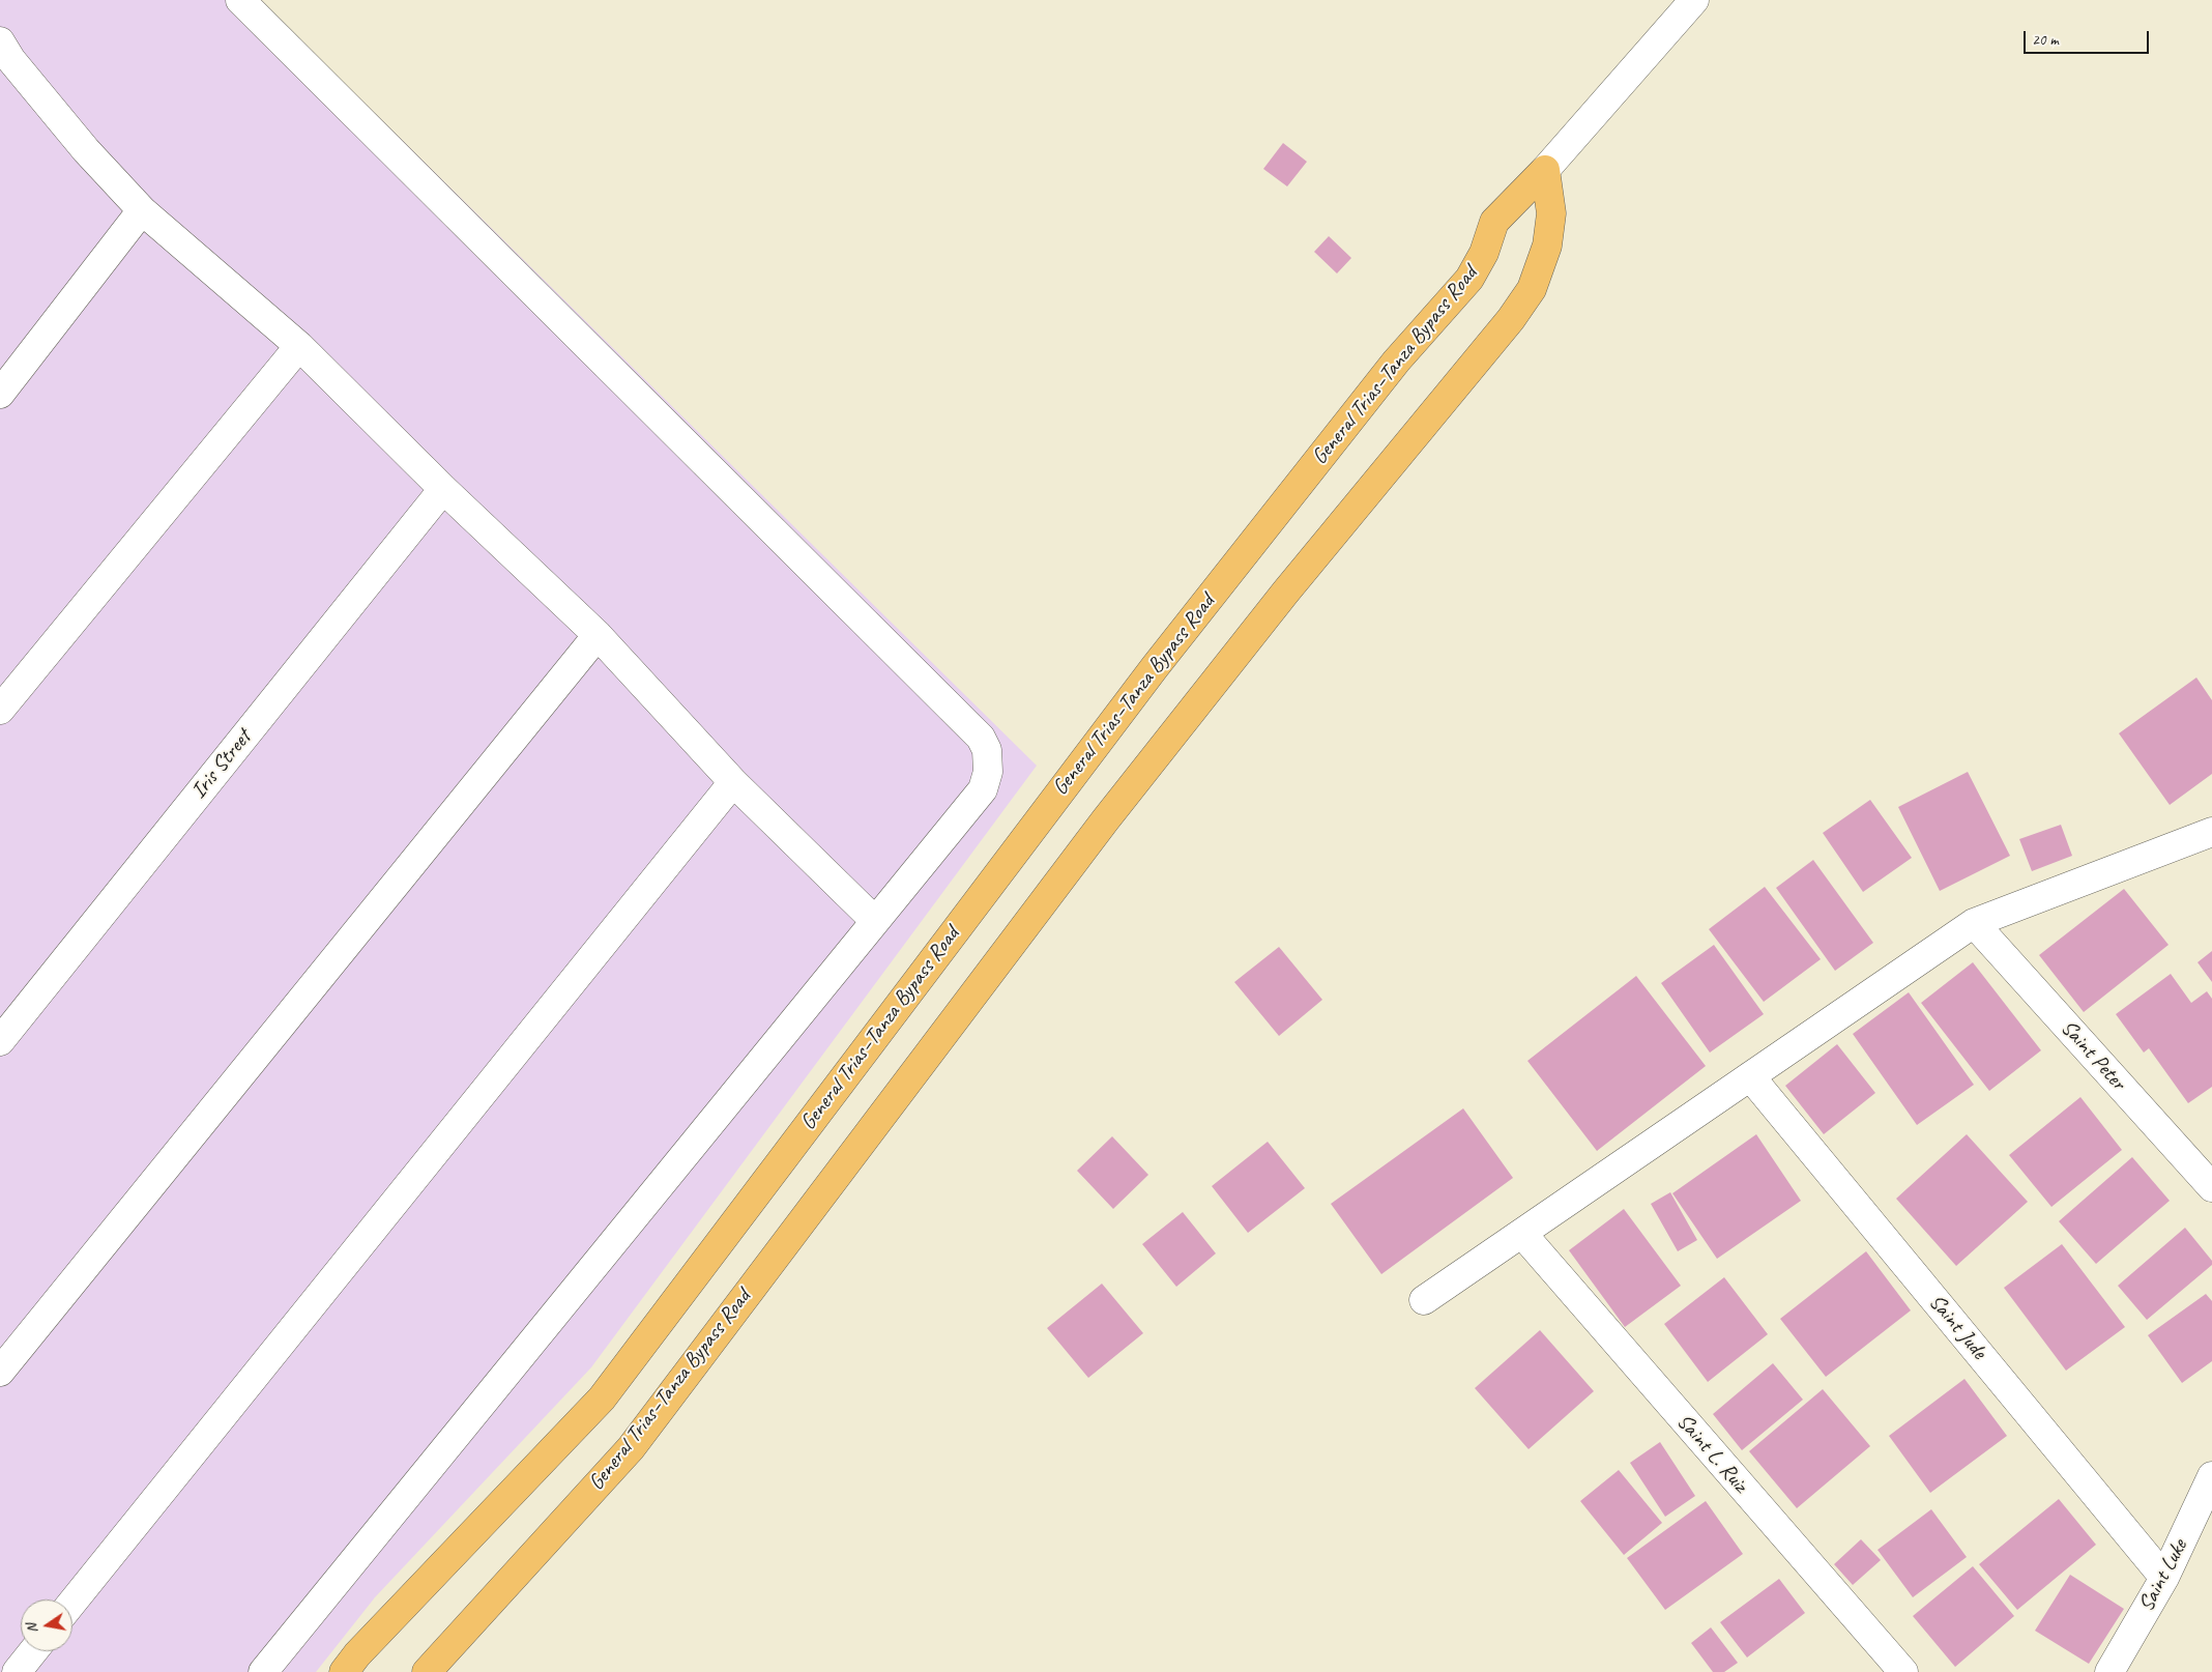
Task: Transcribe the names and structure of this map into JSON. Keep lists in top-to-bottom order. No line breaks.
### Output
{"streets":{"main road":["General Trias–Tanza Bypass Road"],"street":["Iris Street","Saint Peter","Saint Jude","Saint L. Ruiz","Saint Luke"]},"crossings":[["Saint Jude","Saint Luke"]],"scale_bar":"20 m","north":"left"}
